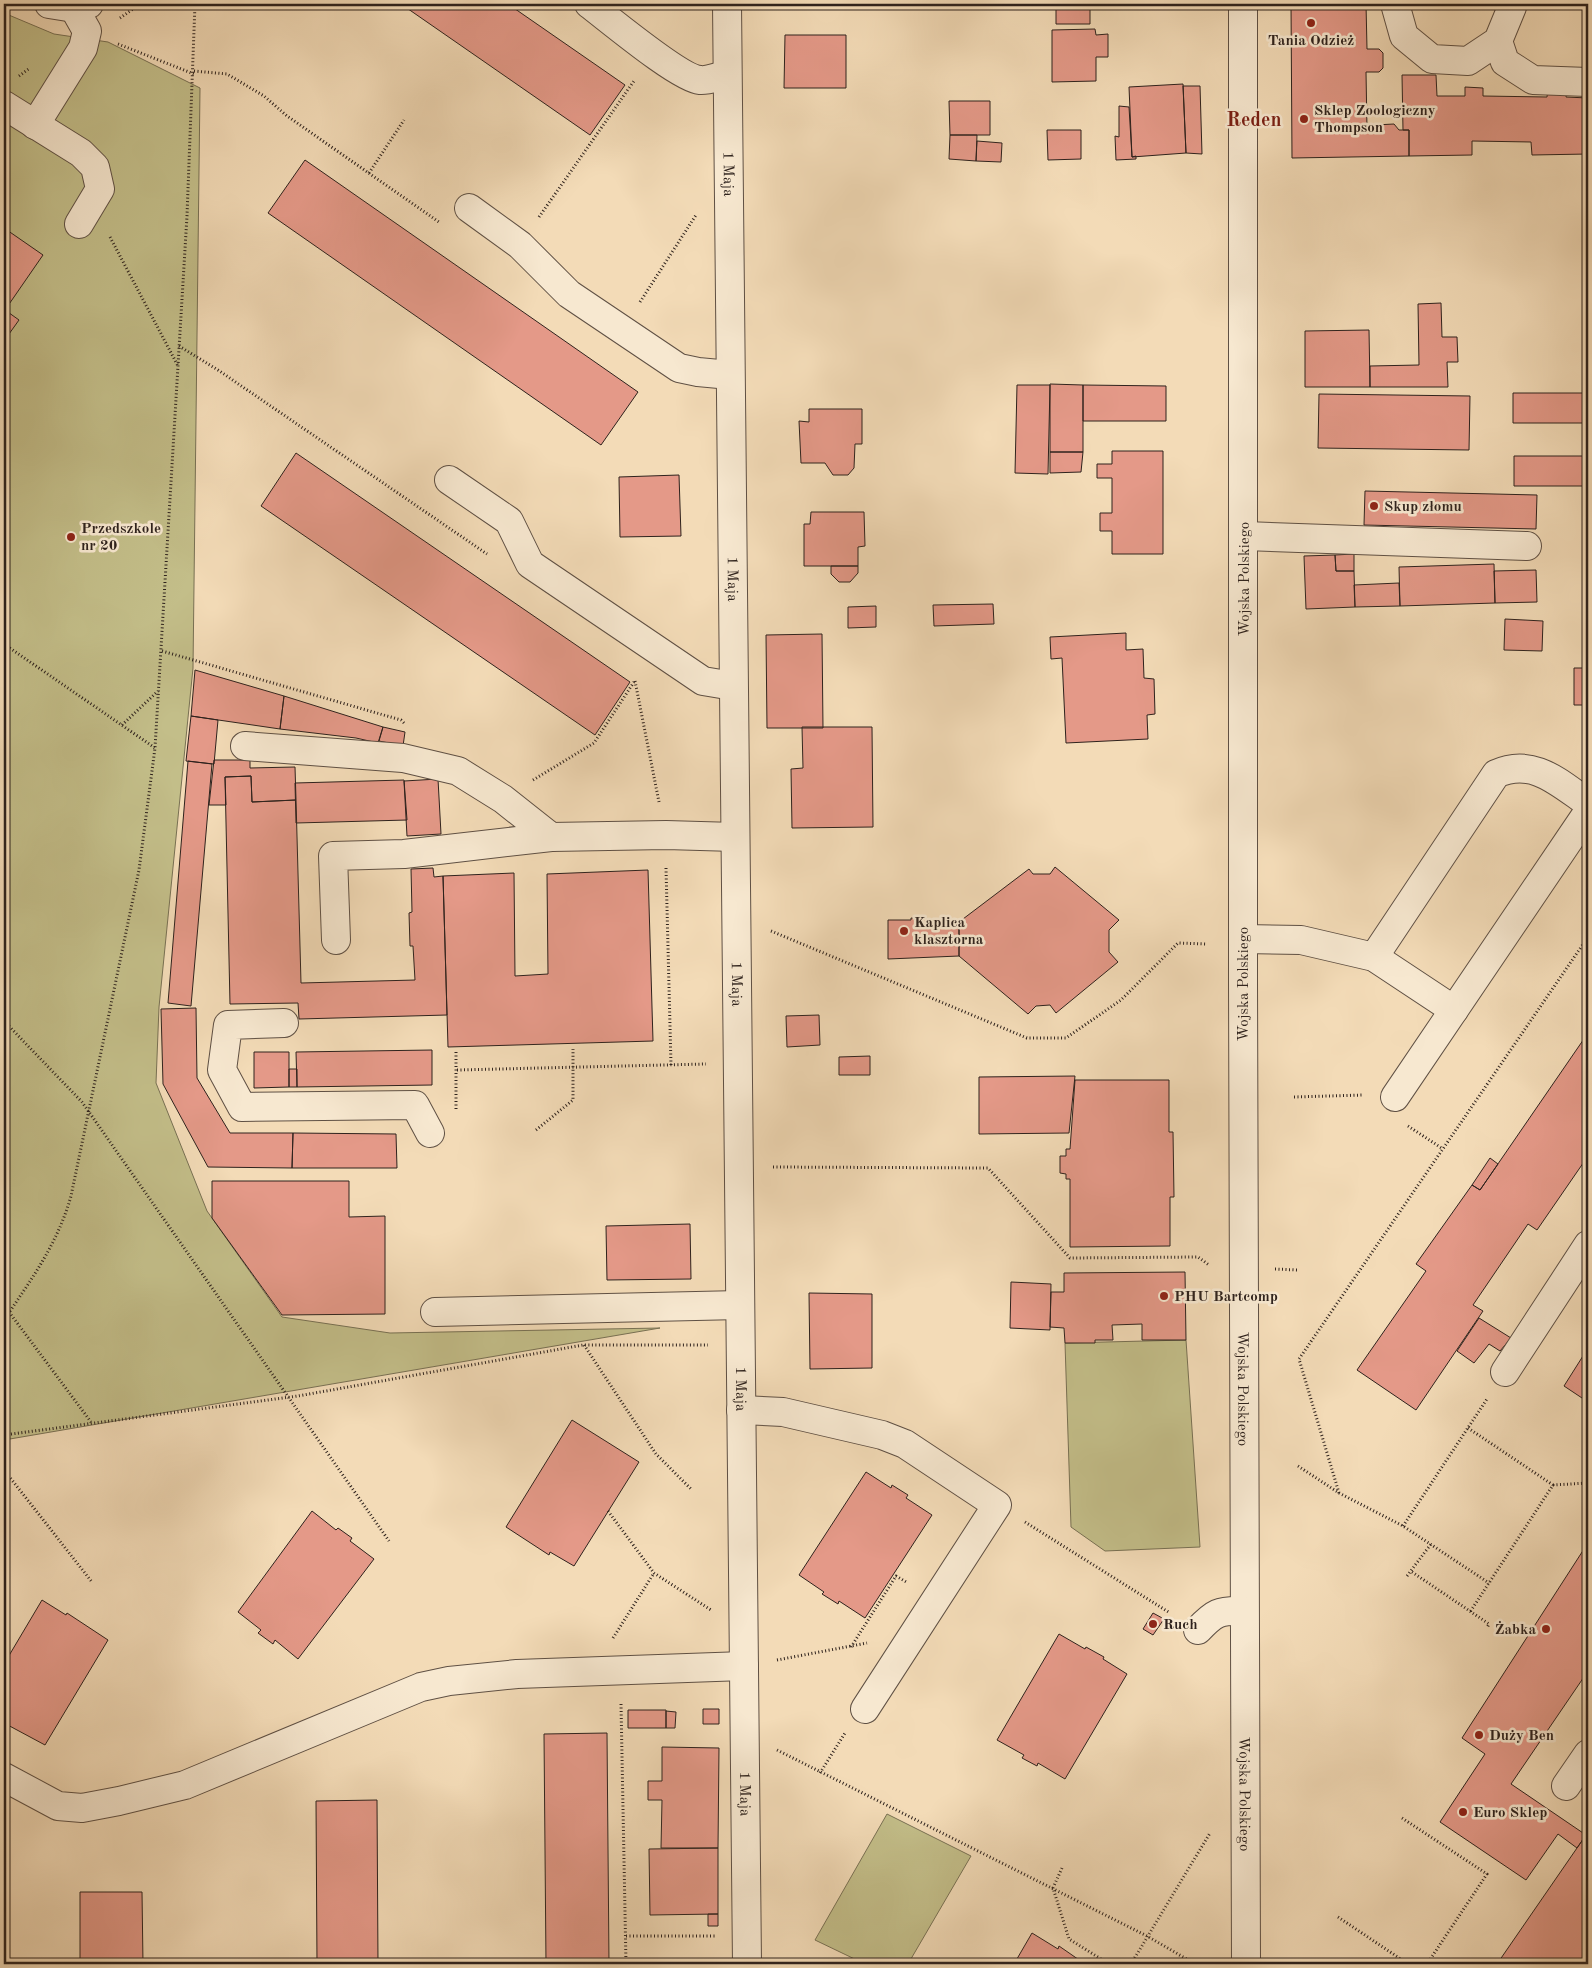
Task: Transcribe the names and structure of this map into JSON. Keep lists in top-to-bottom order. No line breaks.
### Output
{"streets":{"street":["1 Maja","Wojska Polskiego"]},"districts":["Reden"],"places":["Tania Odzież","Sklep Zoologiczny Thompson","Skup złomu","Przedszkole nr 20","Kaplica klasztorna","PHU Bartcomp","Ruch","Żabka","Duży Ben","Euro Sklep"]}
